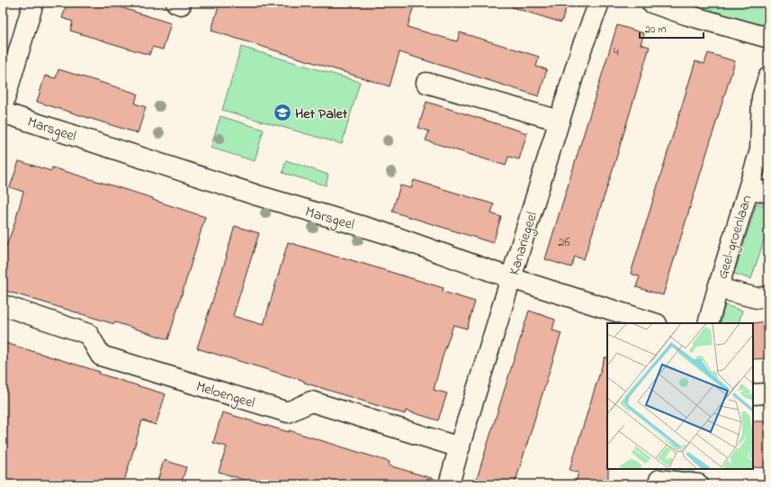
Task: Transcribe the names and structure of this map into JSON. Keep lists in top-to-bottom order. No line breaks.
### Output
{"streets":{"street":["Marsgeel","Geel-groenlaan","Kanariegeel","Meloengeel"]},"crossings":[["Marsgeel","Kanariegeel"],["Kanariegeel","Meloengeel"]],"places":{"school or university":["Het Palet"]},"house_numbers":["4","26"],"scale_bar":"20 m"}
